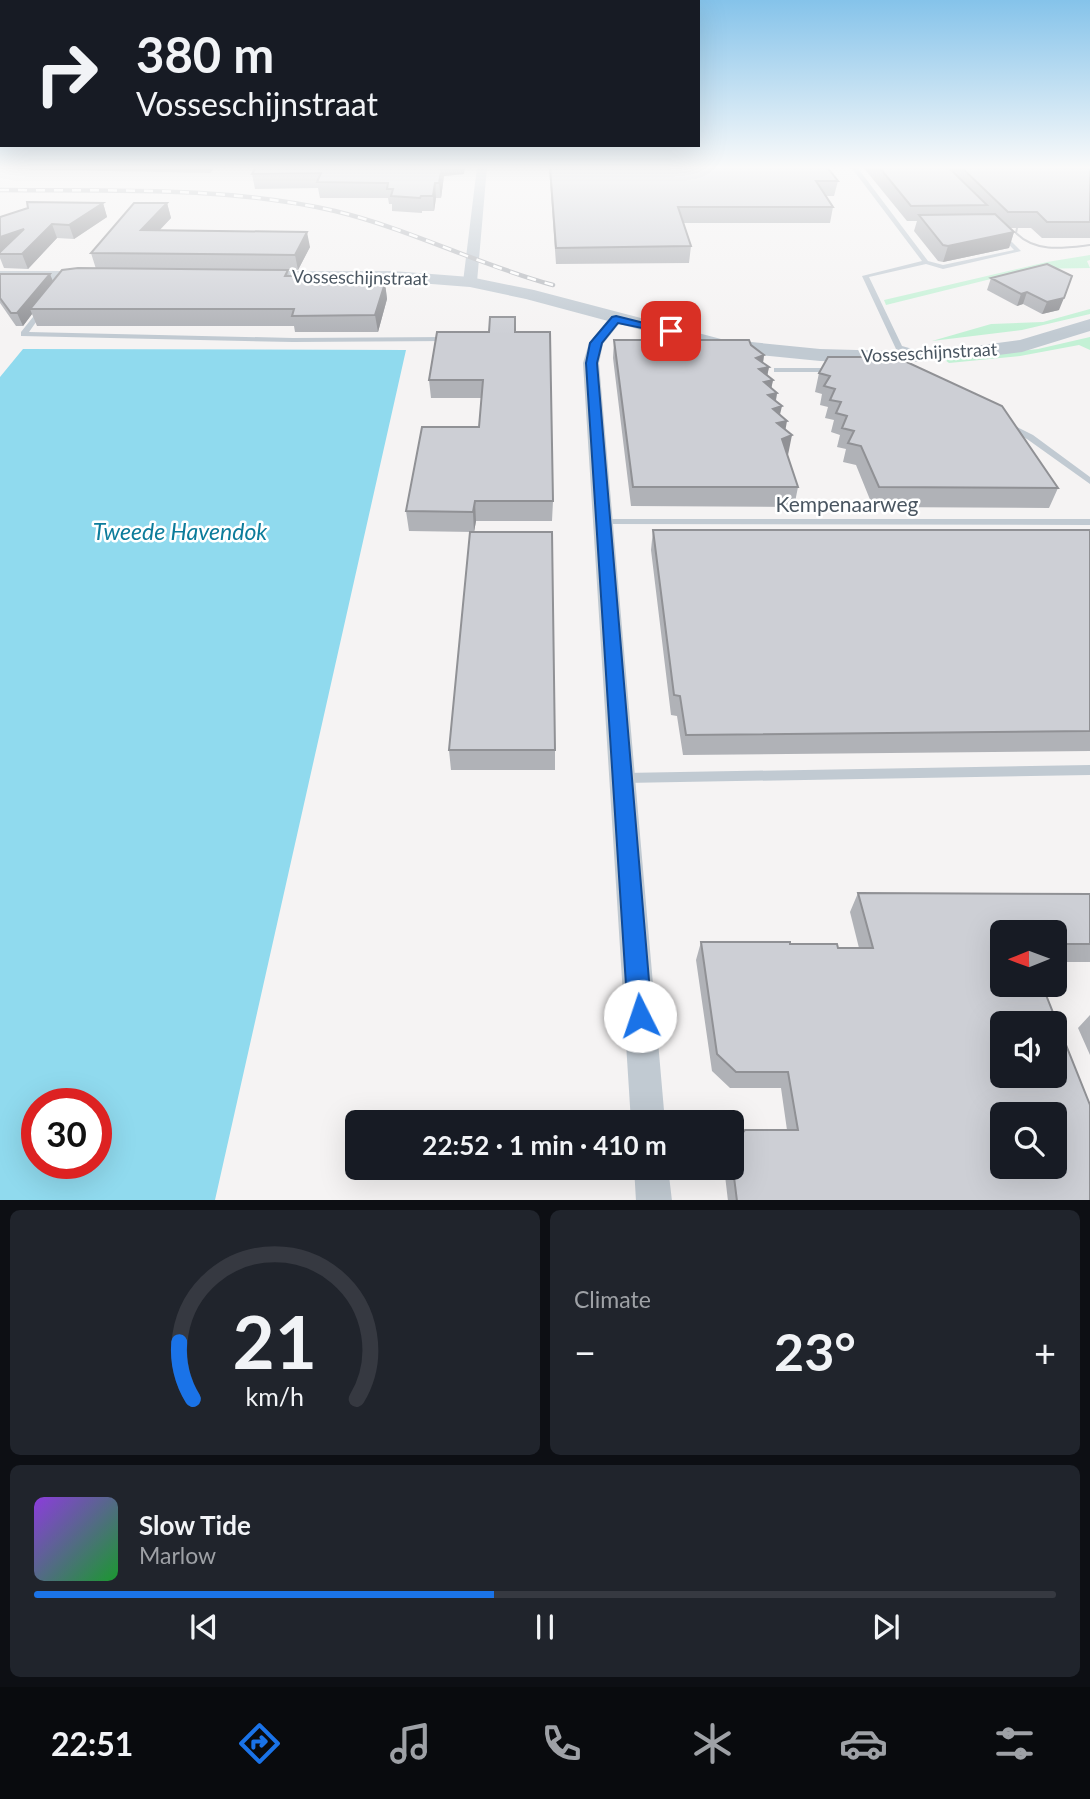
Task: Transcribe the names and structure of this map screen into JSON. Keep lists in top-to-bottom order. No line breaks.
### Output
{"streets":{"street":["Vosseschijnstraat"],"lane":["Kempenaarweg"]},"water":["Tweede Havendok"],"north":"left","page":{"turn":["380 m","Vosseschijnstraat"],"limit":"30","trip":"22:52 · 1 min · 410 m","tile":"Climate","heat":["−","23°","+"],"song":["Slow Tide","Marlow"],"tabs":"22:51","gauge":["21","km/h"]}}
